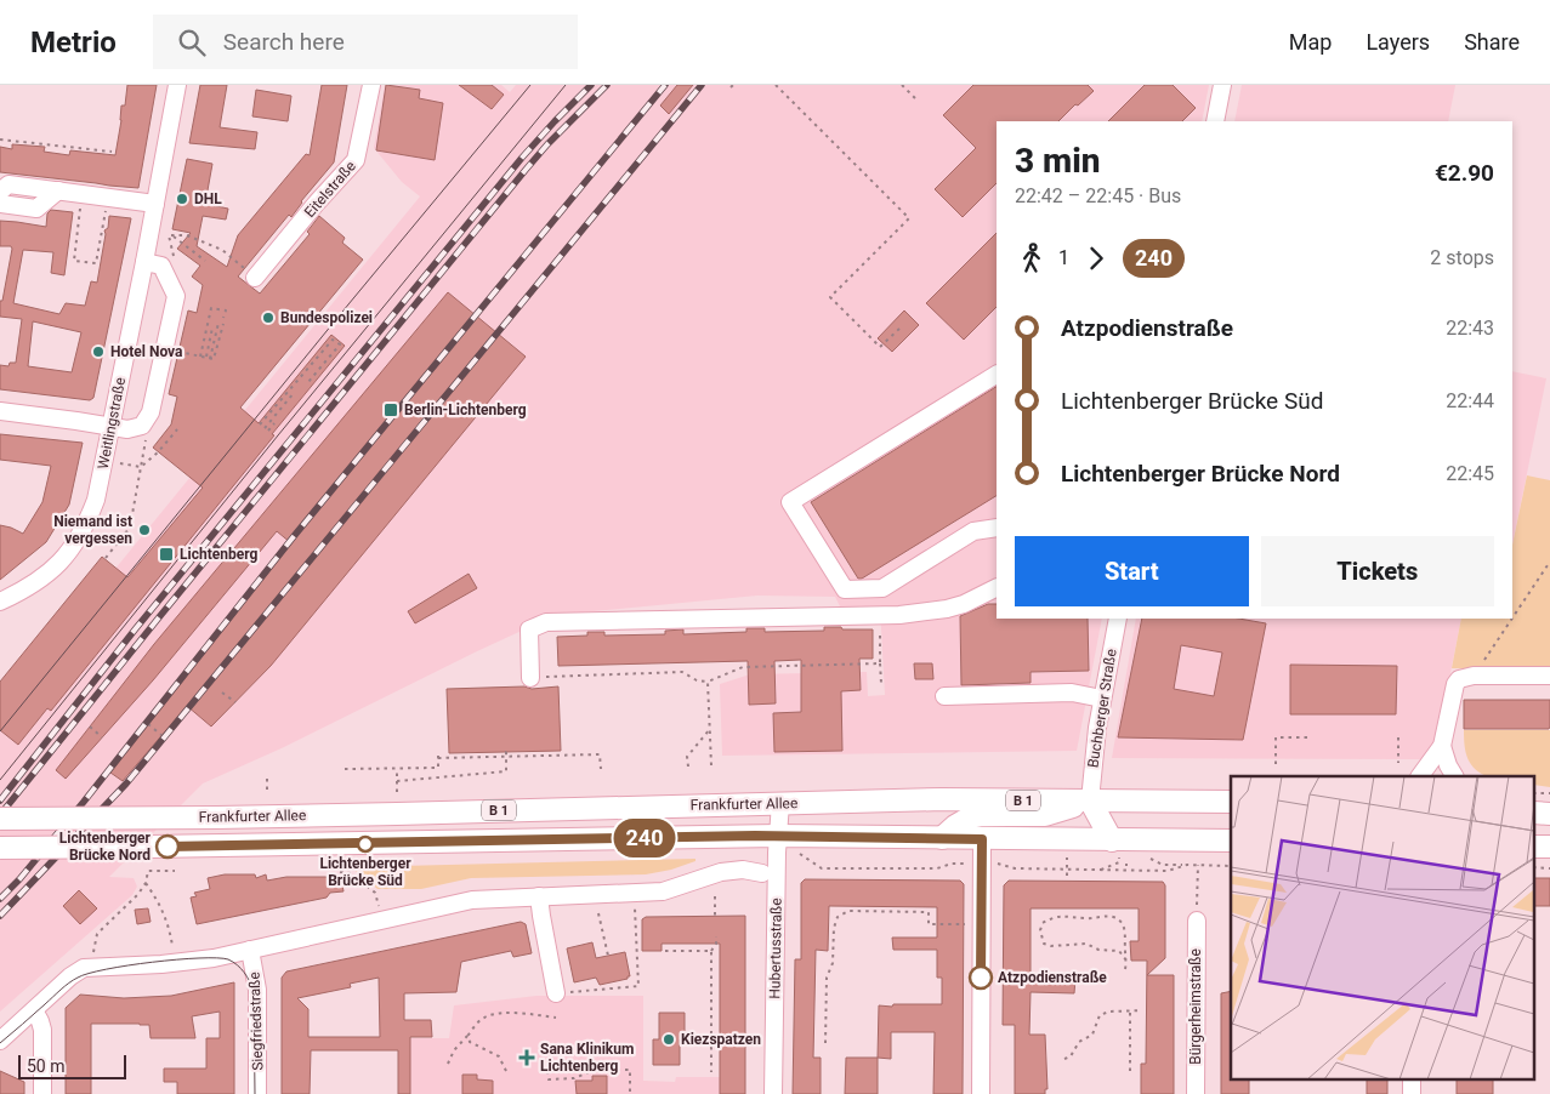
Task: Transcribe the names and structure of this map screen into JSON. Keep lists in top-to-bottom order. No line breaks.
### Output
{"streets":{"main road":["B 1","Frankfurter Allee"],"street":["Eitelstraße","Weitlingstraße","Buchberger Straße","Hubertusstraße","Bürgerheimstraße","Siegfriedstraße"]},"crossings":[["Buchberger Straße","Frankfurter Allee"],["Frankfurter Allee","Hubertusstraße"]],"places":{"other":["DHL","Bundespolizei","Hotel Nova","Niemand ist vergessen","Lichtenberger Brücke Süd","Lichtenberger Brücke Nord","Atzpodienstraße","Kiezspatzen"],"transit":["Berlin-Lichtenberg","Lichtenberg"],"health":["Sana Klinikum Lichtenberg"]},"lines":["bus line 240"],"scale_bar":"50 m","page":{"header":"Metrio","search":"Search here","nav":["Map","Layers","Share"],"on_map":"240","heading":["3 min","22:42 – 22:45 · Bus","€2.90"],"legs":["1","240","2 stops"],"list":[{"name":"Atzpodienstraße","value":"22:43"},{"name":"Lichtenberger Brücke Süd","value":"22:44"},{"name":"Lichtenberger Brücke Nord","value":"22:45"}],"buttons":["Start","Tickets"],"scale":"50 m"}}
